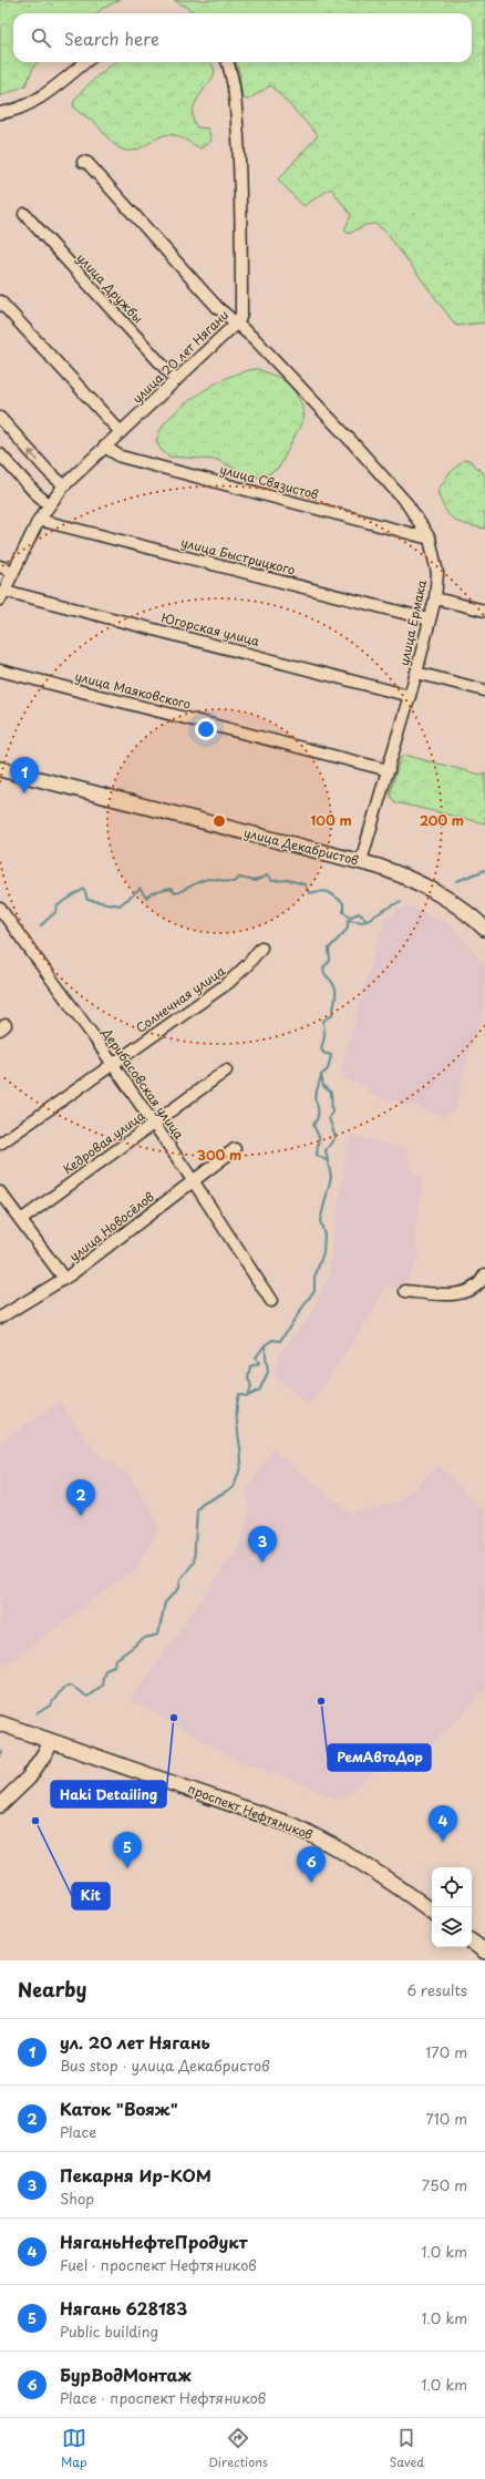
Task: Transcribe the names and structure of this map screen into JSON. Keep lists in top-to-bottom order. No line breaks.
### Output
{"streets":{"main road":["улица Декабристов","проспект Нефтяников"],"street":["улица Дружбы","улица 20 лет Нягани","улица Связистов","улица Быстрицкого","улица Ермака","Югорская улица","улица Маяковского","Солнечная улица","Дерибасовская улица","Кедровая улица","улица Новосёлов"]},"crossings":[["улица Дружбы","улица 20 лет Нягани"],["улица 20 лет Нягани","улица Связистов"],["улица 20 лет Нягани","улица Быстрицкого"],["улица 20 лет Нягани","улица Ермака"],["улица 20 лет Нягани","Югорская улица"],["улица Связистов","улица Ермака"],["улица Быстрицкого","улица Ермака"],["улица Ермака","Югорская улица"],["улица Ермака","улица Маяковского"],["улица Ермака","улица Декабристов"],["Солнечная улица","Дерибасовская улица"],["Дерибасовская улица","Кедровая улица"],["Дерибасовская улица","улица Новосёлов"]],"places":["РемАвтоДор","Haki Detailing","Kit"],"page":{"search":"Search here","pins":["1","2","3","4","5","6"],"heading":["Nearby","6 results"],"list":[{"mark":"1","name":"ул. 20 лет Нягань","note":"Bus stop · улица Декабристов","value":"170 m"},{"mark":"2","name":"Каток \"Вояж\"","note":"Place","value":"710 m"},{"mark":"3","name":"Пекарня Ир-КОМ","note":"Shop","value":"750 m"},{"mark":"4","name":"НяганьНефтеПродукт","note":"Fuel · проспект Нефтяников","value":"1.0 km"},{"mark":"5","name":"Нягань 628183","note":"Public building","value":"1.0 km"},{"mark":"6","name":"БурВодМонтаж","note":"Place · проспект Нефтяников","value":"1.0 km"}],"nav":["Map","Directions","Saved"]},"rings":["100 m","200 m","300 m"]}
